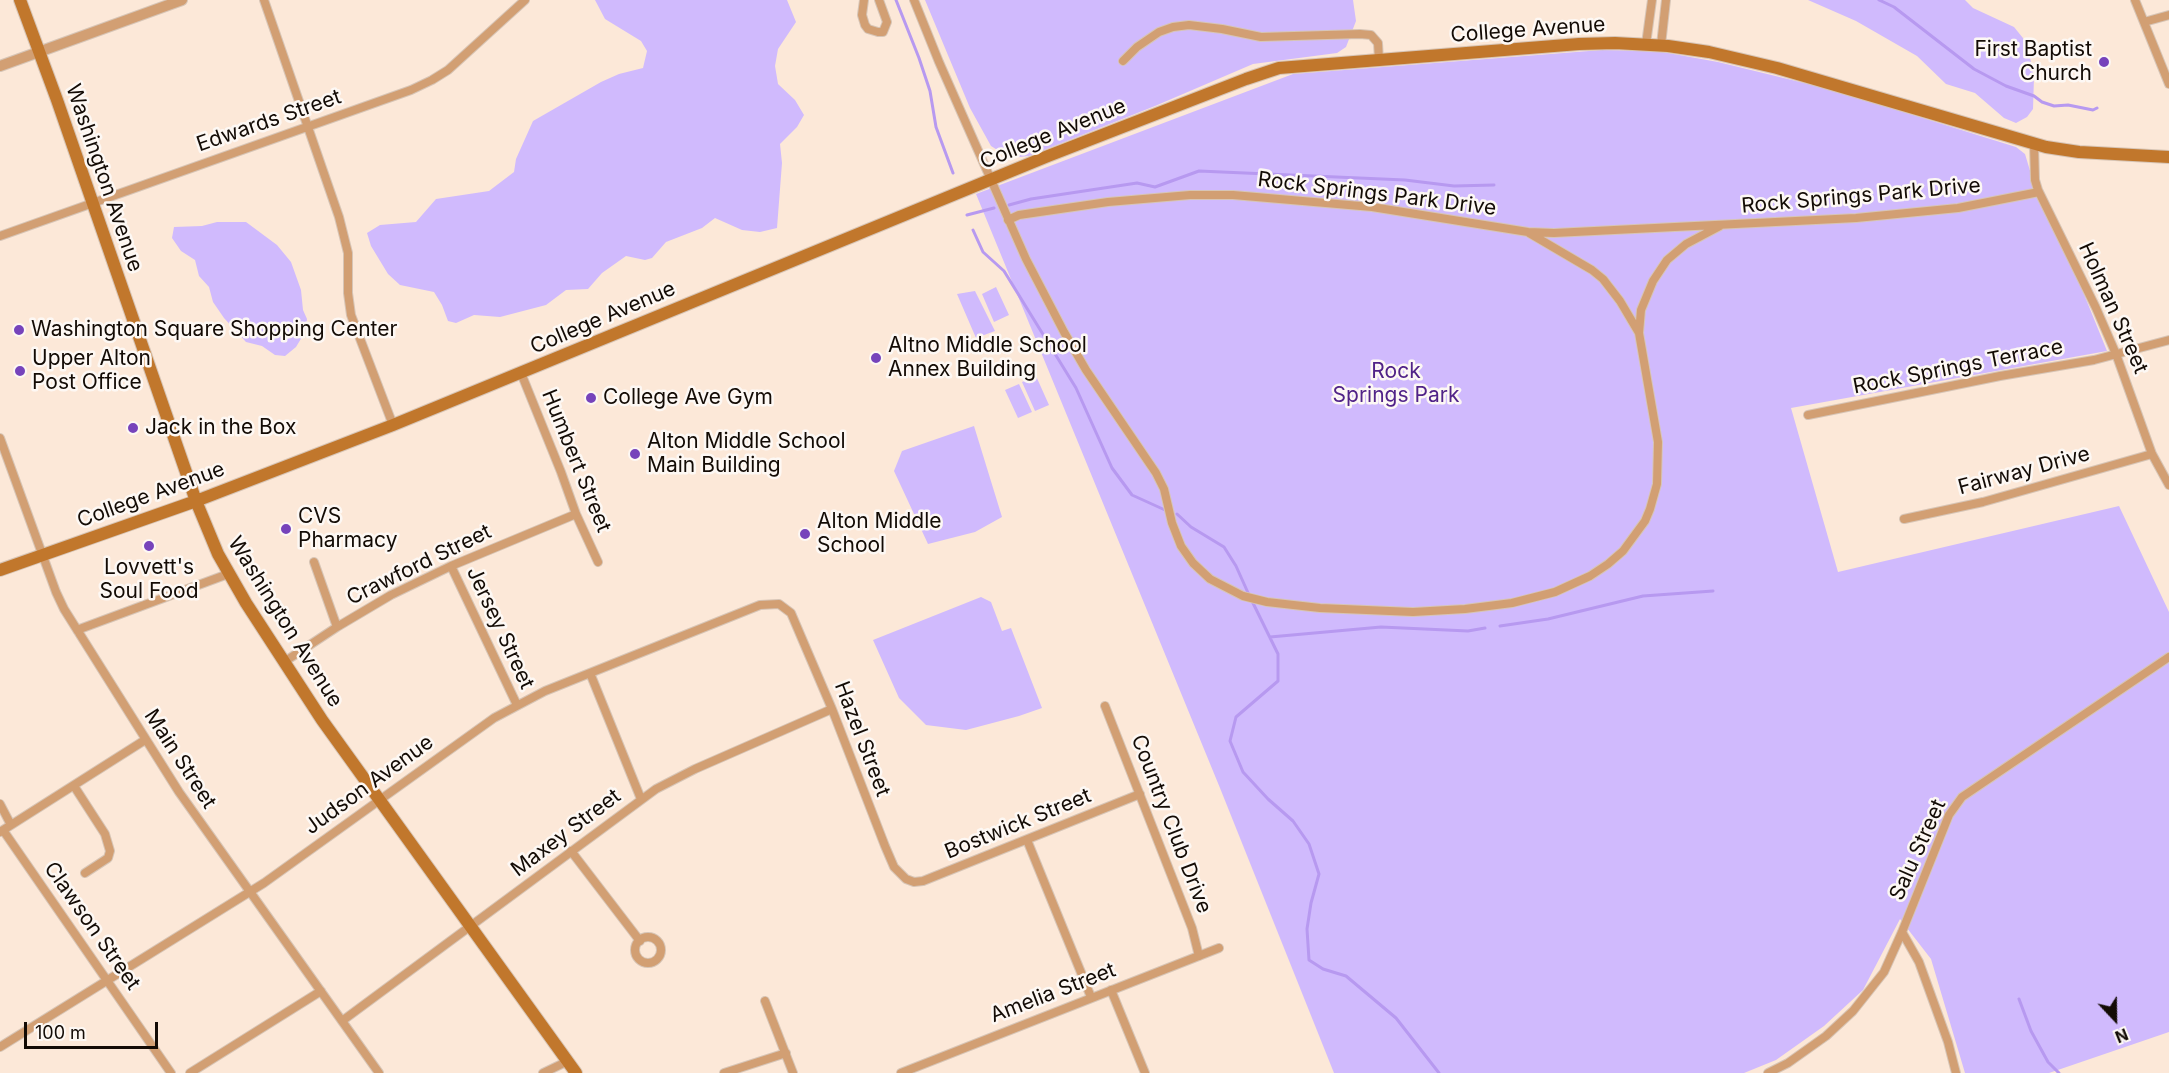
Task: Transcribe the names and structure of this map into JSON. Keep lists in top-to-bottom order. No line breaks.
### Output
{"streets":{"main road":["College Avenue","Washington Avenue"],"street":["Edwards Street","Rock Springs Park Drive","Holman Street","Rock Springs Terrace","Humbert Street","Fairway Drive","Crawford Street","Jersey Street","Hazel Street","Main Street","Judson Avenue","Bostwick Street","Country Club Drive","Maxey Street","Salu Street","Clawson Street","Amelia Street"]},"crossings":[["College Avenue","Washington Avenue"],["College Avenue","Rock Springs Park Drive"],["College Avenue","Holman Street"],["College Avenue","Humbert Street"],["College Avenue","Main Street"],["Edwards Street","Washington Avenue"],["Washington Avenue","Crawford Street"],["Washington Avenue","Judson Avenue"],["Washington Avenue","Maxey Street"],["Rock Springs Park Drive","Holman Street"],["Holman Street","Rock Springs Terrace"],["Holman Street","Fairway Drive"],["Humbert Street","Crawford Street"],["Crawford Street","Jersey Street"],["Jersey Street","Judson Avenue"],["Hazel Street","Judson Avenue"],["Hazel Street","Bostwick Street"],["Hazel Street","Maxey Street"],["Main Street","Judson Avenue"],["Main Street","Maxey Street"],["Judson Avenue","Clawson Street"],["Bostwick Street","Country Club Drive"],["Country Club Drive","Amelia Street"]],"parks":["Rock Springs Park"],"places":["First Baptist Church","Washington Square Shopping Center","Altno Middle School Annex Building","Upper Alton Post Office","College Ave Gym","Jack in the Box","Alton Middle School Main Building","CVS Pharmacy","Alton Middle School","Lovvett's Soul Food"],"scale_bar":"100 m","north":"bottom"}
